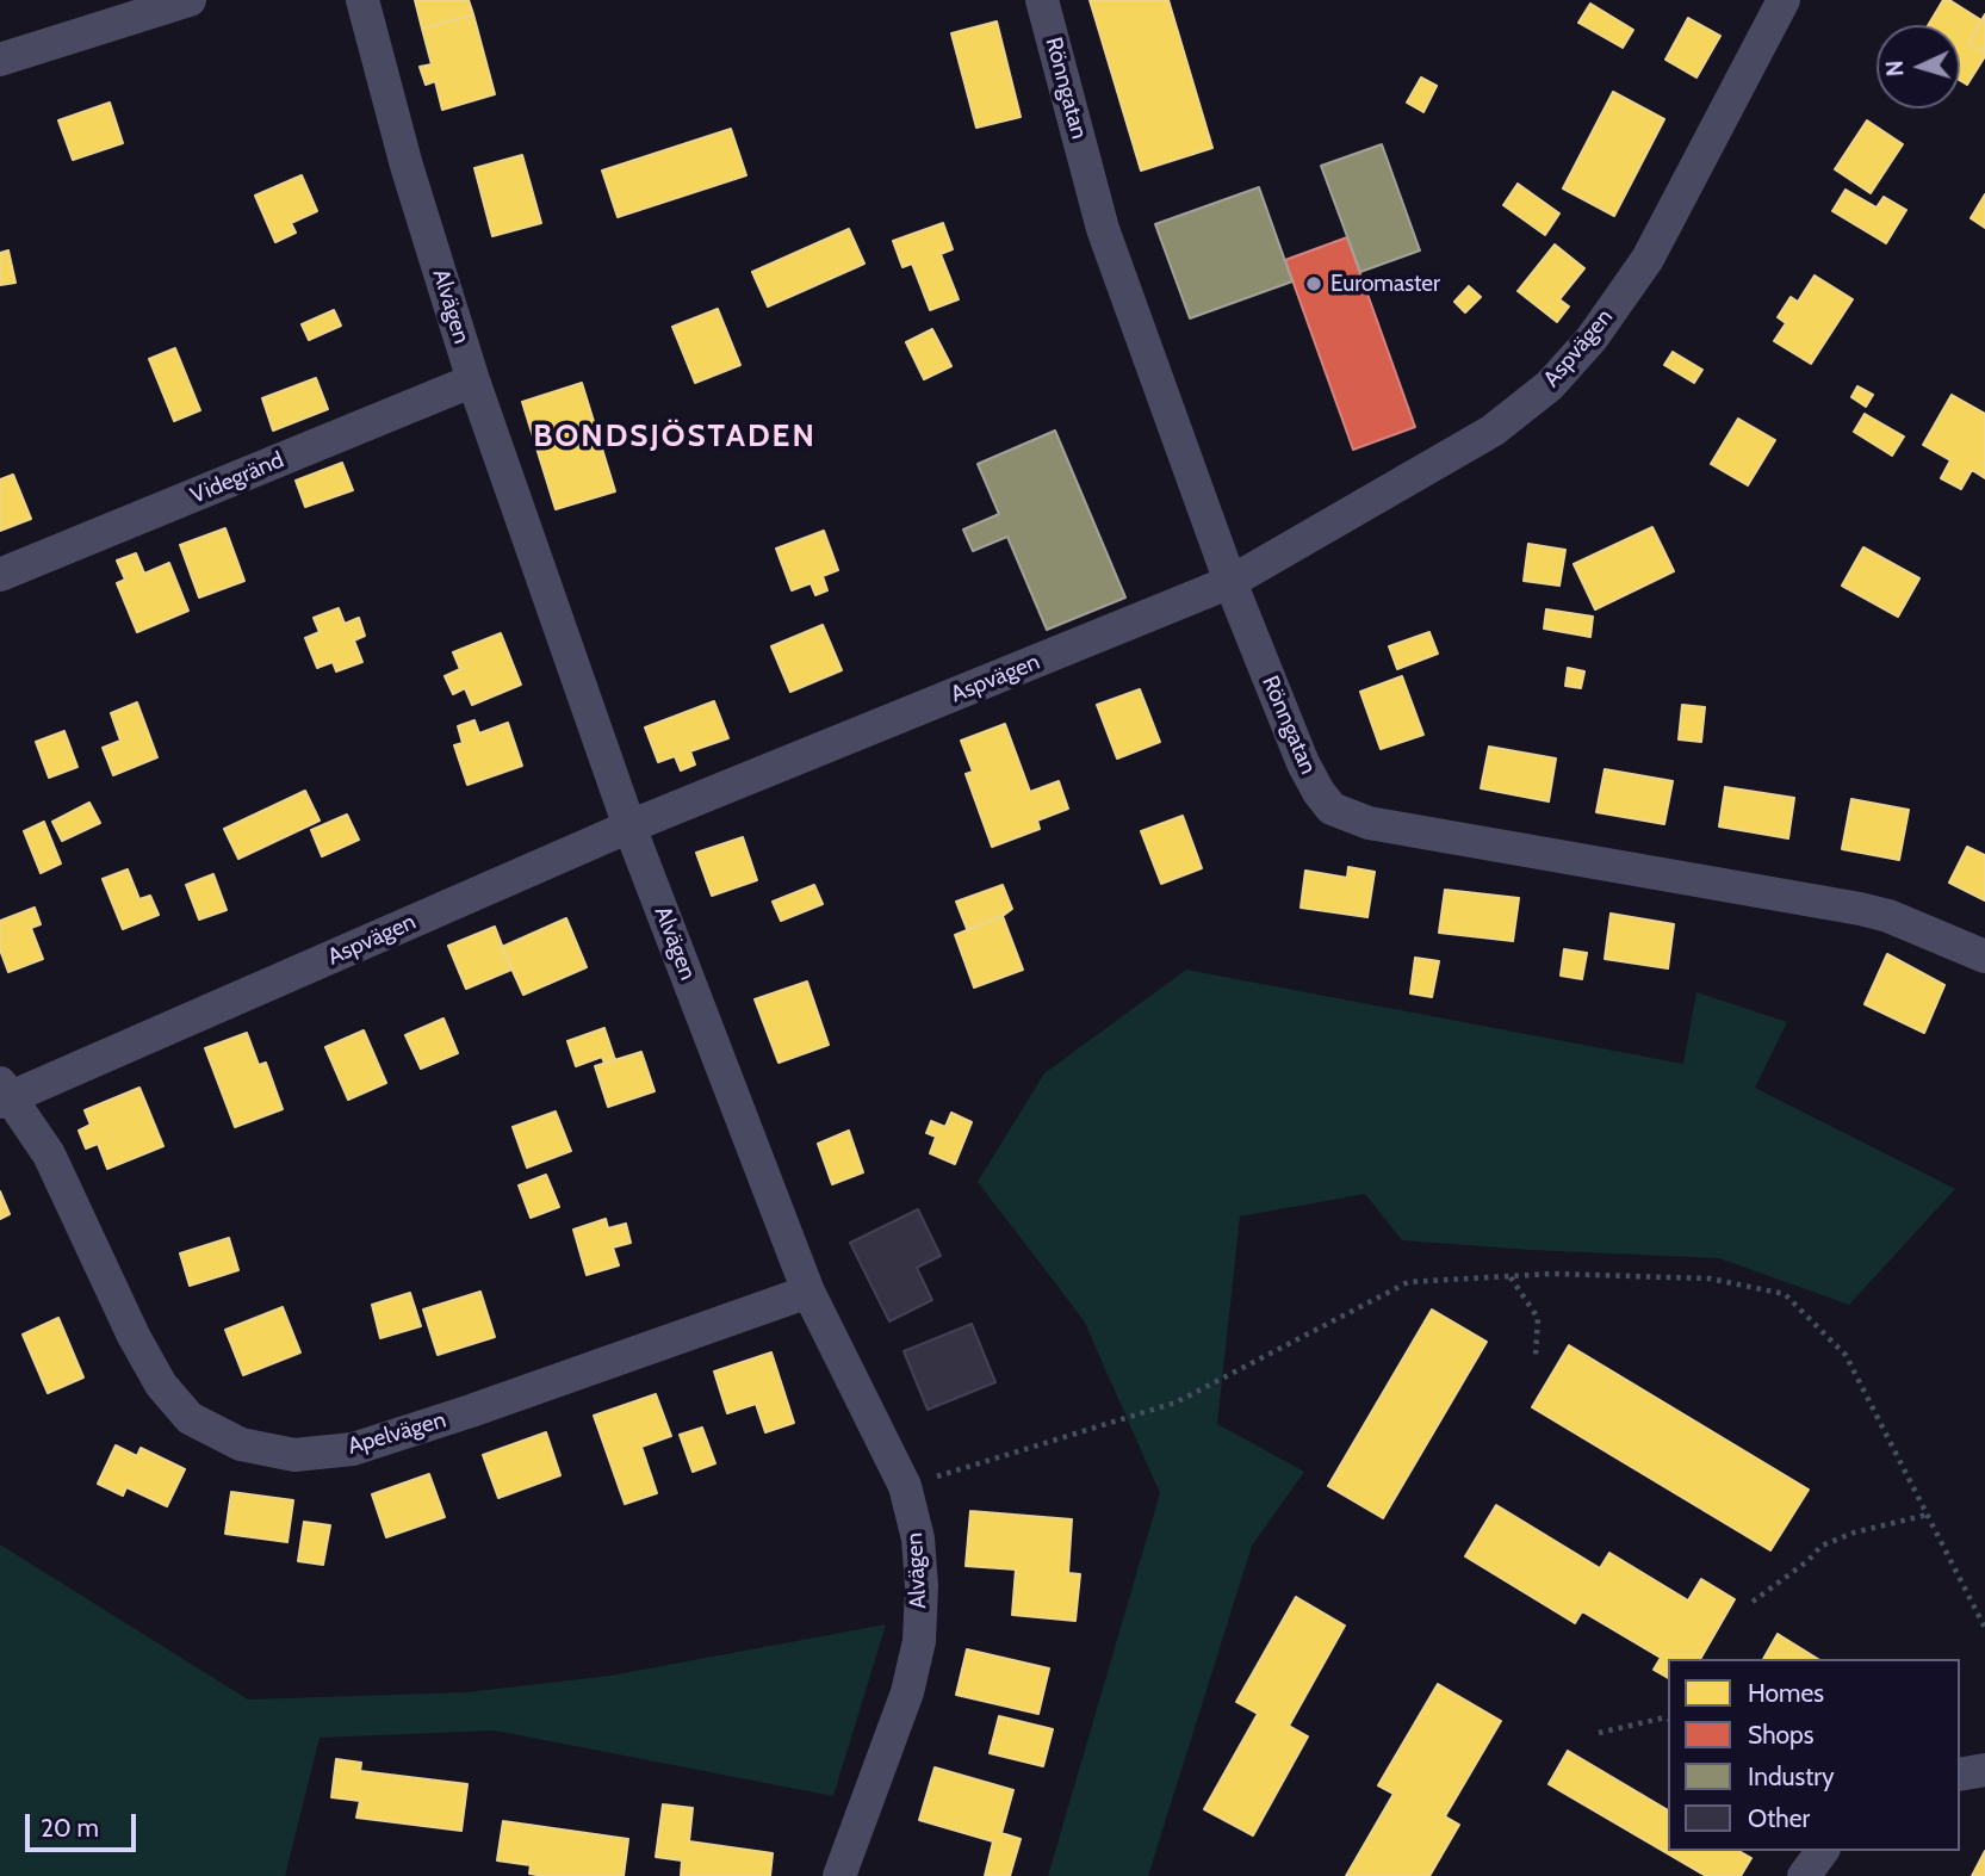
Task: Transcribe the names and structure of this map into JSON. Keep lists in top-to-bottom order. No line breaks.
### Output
{"streets":{"street":["Rönngatan","Alvägen","Aspvägen","Videgränd","Apelvägen"]},"crossings":[["Rönngatan","Aspvägen"],["Alvägen","Aspvägen"],["Alvägen","Videgränd"],["Alvägen","Apelvägen"],["Aspvägen","Apelvägen"]],"districts":["BONDSJÖSTADEN"],"places":["Euromaster"],"legend":["Homes","Shops","Industry","Other"],"scale_bar":"20 m","north":"left"}
